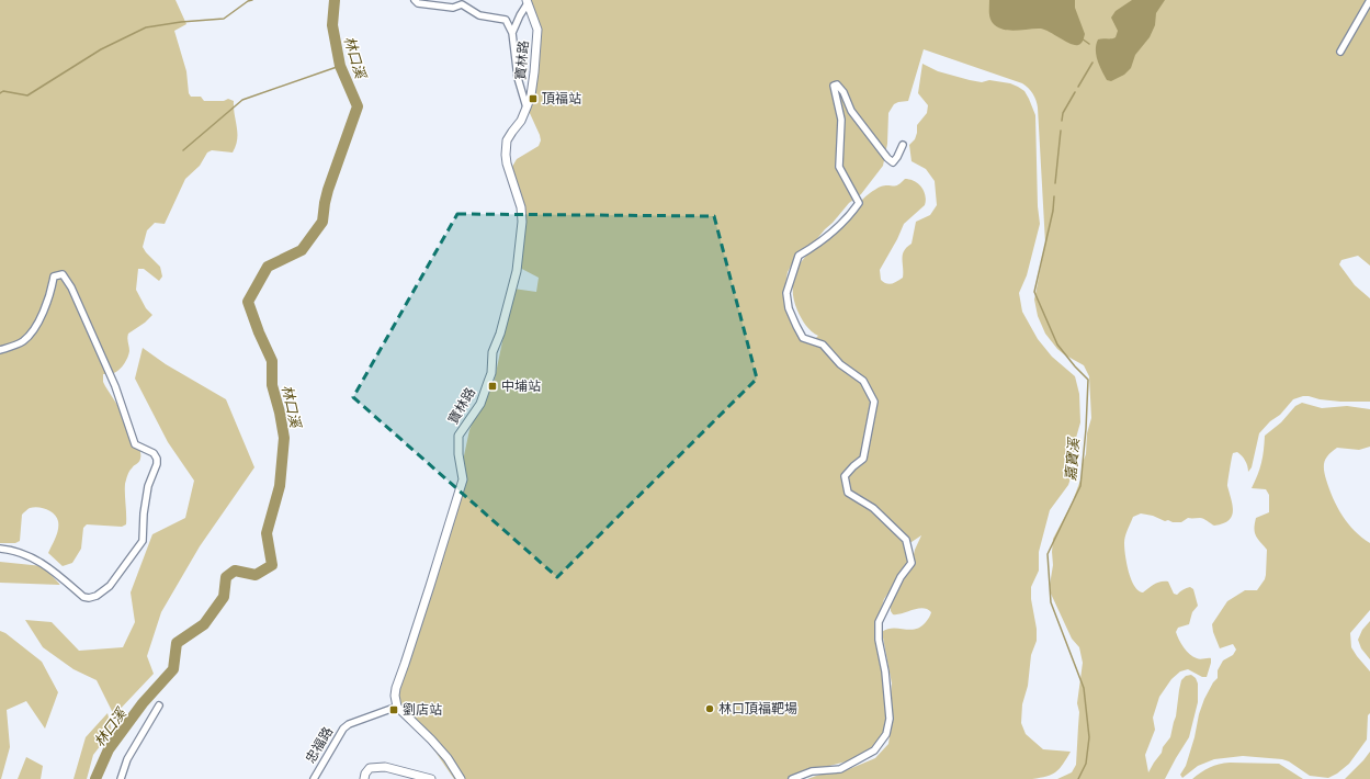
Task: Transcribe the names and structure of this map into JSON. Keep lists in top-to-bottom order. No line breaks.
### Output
{"streets":{"main road":["寶林路"],"street":["忠福路"]},"crossings":[["寶林路","忠福路"]],"water":["林口溪","嘉寶溪"],"places":{"transit":["頂福站","中埔站","劉店站"],"other":["林口頂福靶場"]}}
